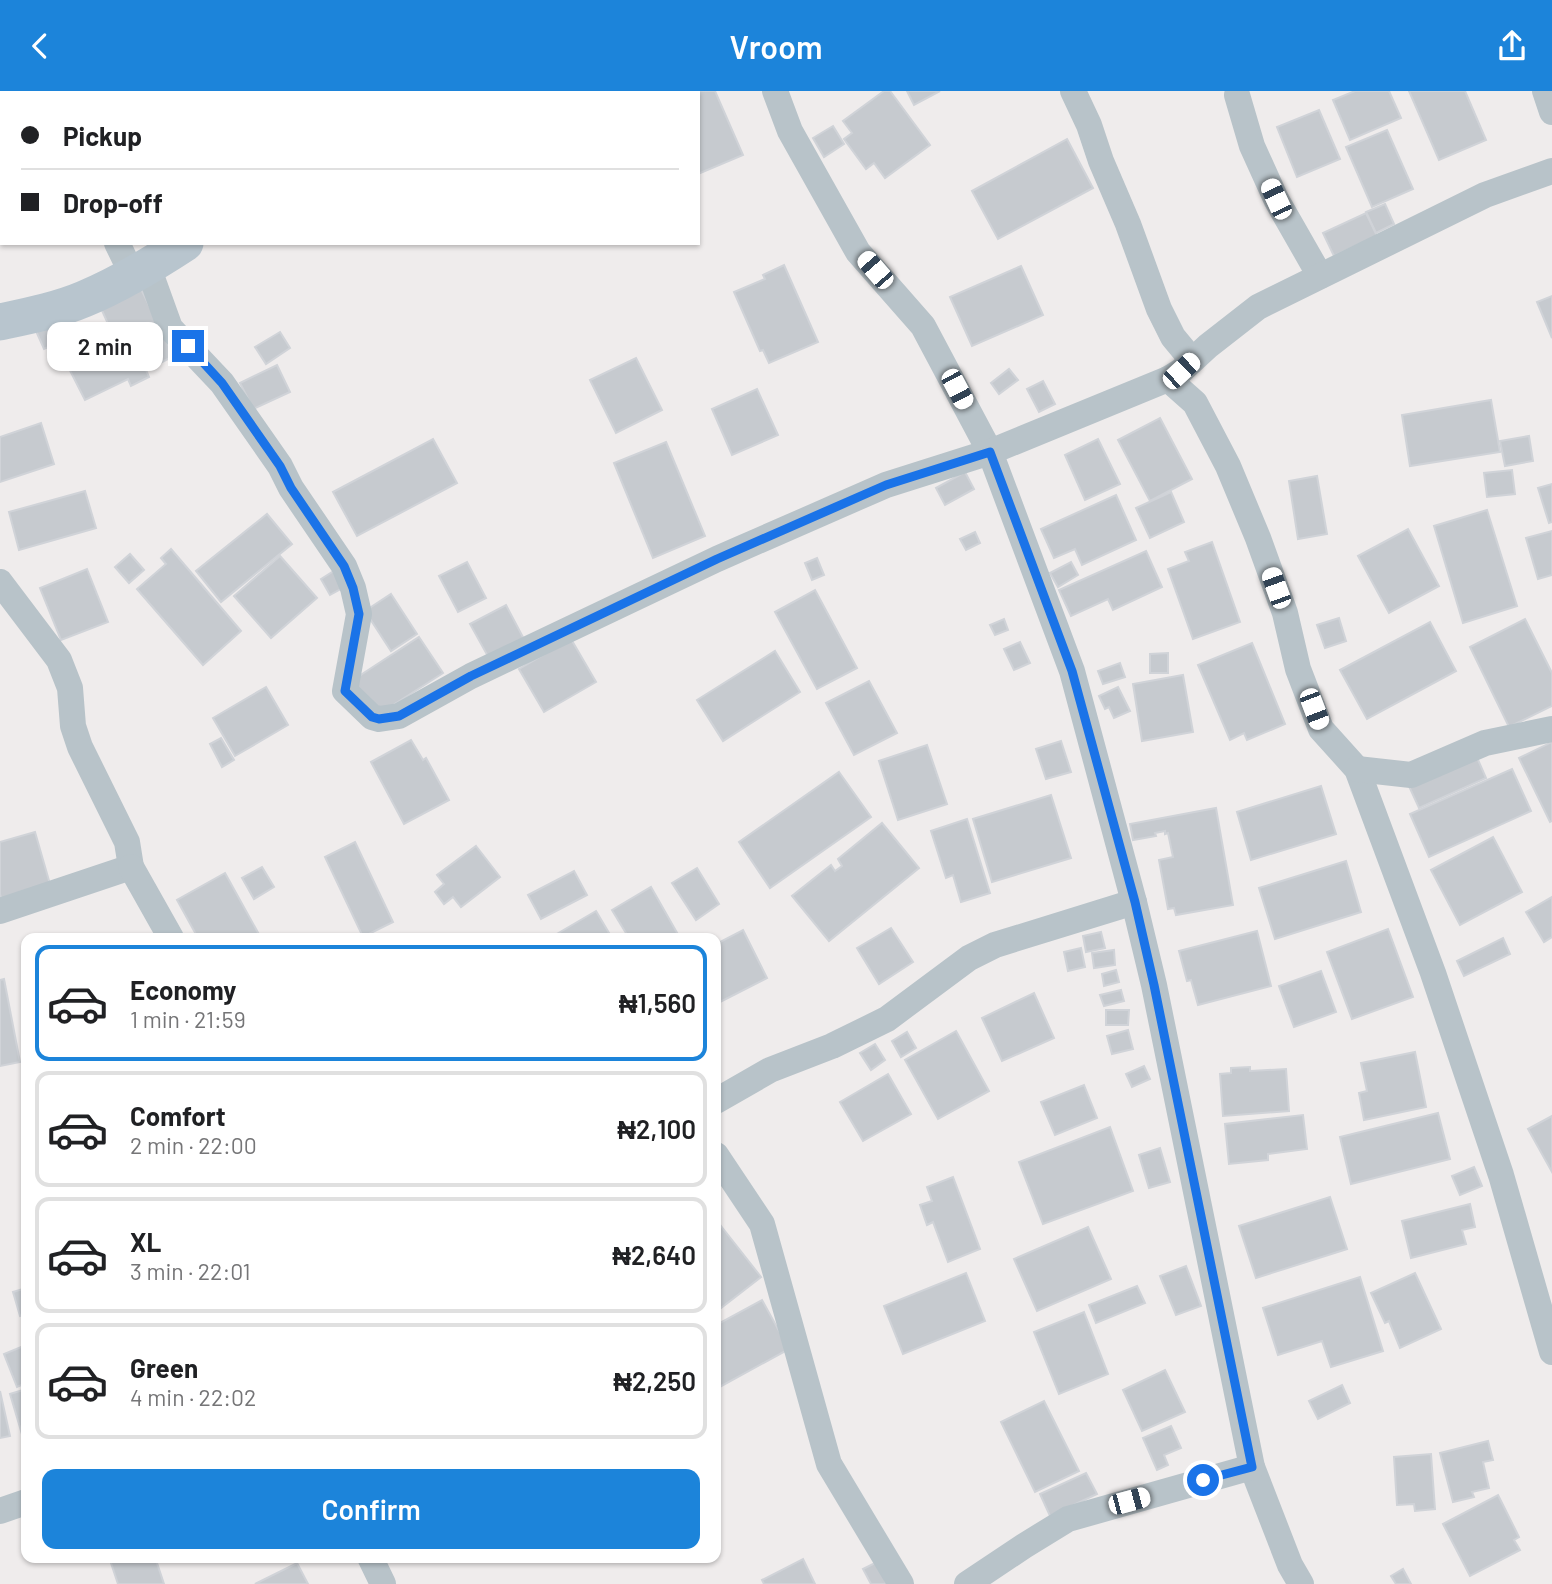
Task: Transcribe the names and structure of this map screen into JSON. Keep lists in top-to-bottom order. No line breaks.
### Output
{"page":{"header":"Vroom","banner":["Pickup","Drop-off"],"bubble":"2 min","list":[{"name":"Economy","note":"1 min · 21:59","value":"₦1,560"},{"name":"Comfort","note":"2 min · 22:00","value":"₦2,100"},{"name":"XL","note":"3 min · 22:01","value":"₦2,640"},{"name":"Green","note":"4 min · 22:02","value":"₦2,250"}],"buttons":"Confirm"}}
